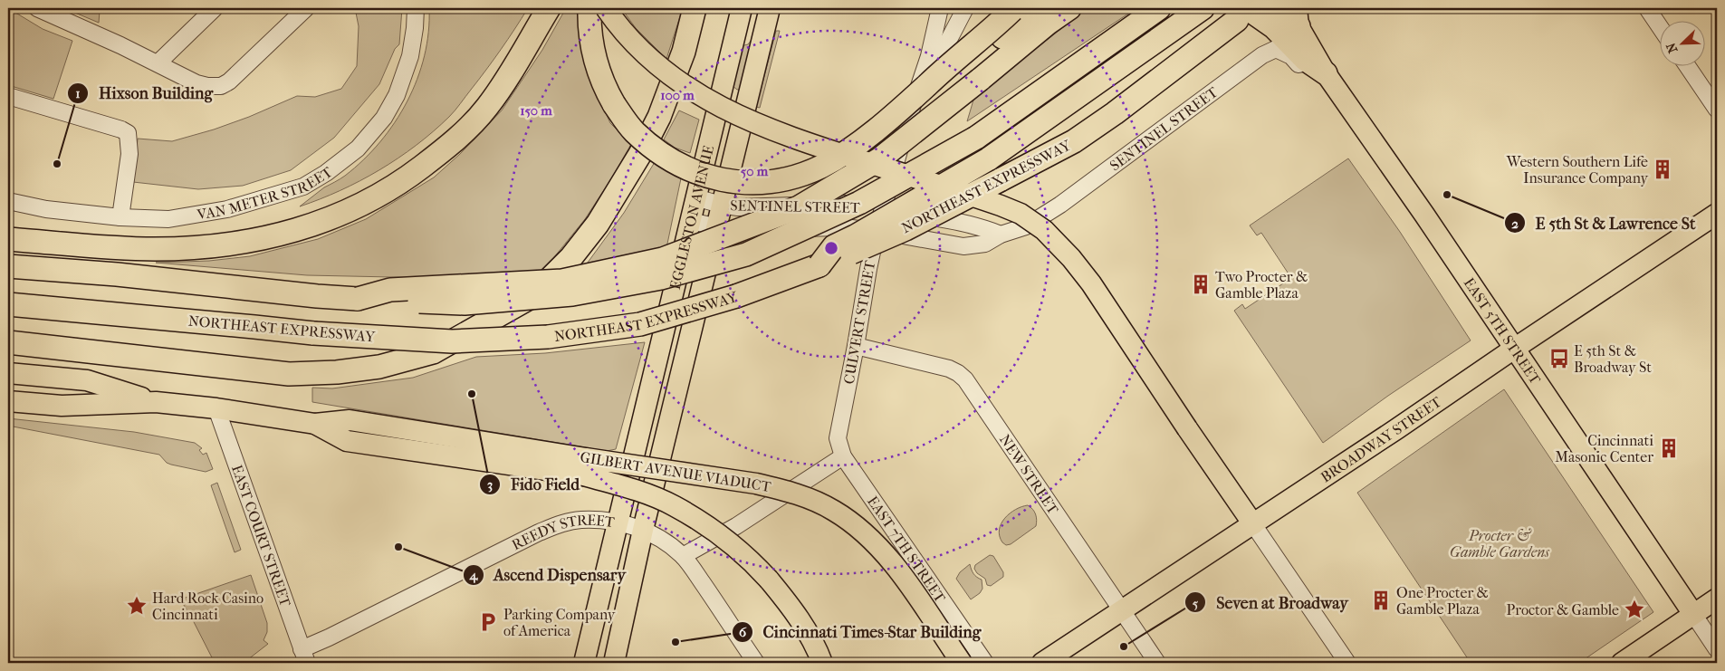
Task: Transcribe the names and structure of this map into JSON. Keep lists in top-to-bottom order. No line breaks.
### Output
{"streets":{"highway":["NORTHEAST EXPRESSWAY"],"main road":["EGGLESTON AVENUE","EAST 5TH STREET","BROADWAY STREET","GILBERT AVENUE VIADUCT"],"street":["SENTINEL STREET","VAN METER STREET","CULVERT STREET","NEW STREET","EAST COURT STREET","REEDY STREET","EAST 7TH STREET"]},"crossings":[["SENTINEL STREET","EGGLESTON AVENUE"],["SENTINEL STREET","CULVERT STREET"],["SENTINEL STREET","EAST 5TH STREET"],["EGGLESTON AVENUE","REEDY STREET"],["CULVERT STREET","NEW STREET"],["CULVERT STREET","EAST 7TH STREET"],["EAST 5TH STREET","BROADWAY STREET"],["BROADWAY STREET","NEW STREET"],["GILBERT AVENUE VIADUCT","EAST COURT STREET"],["EAST COURT STREET","REEDY STREET"]],"parks":["Procter & Gamble Gardens"],"places":{"other":["Hixson Building","E 5th St & Lawrence St","Fido Field","Ascend Dispensary","Cincinnati Times-Star Building","Seven at Broadway"],"building":["Western Southern Life Insurance Company","Two Procter & Gamble Plaza","Cincinnati Masonic Center","One Procter & Gamble Plaza"],"bus stop":["E 5th St & Broadway St"],"place":["Hard Rock Casino Cincinnati","Proctor & Gamble"],"parking":["Parking Company of America"]},"north":"bottom left","rings":["100 m","150 m","50 m"]}
